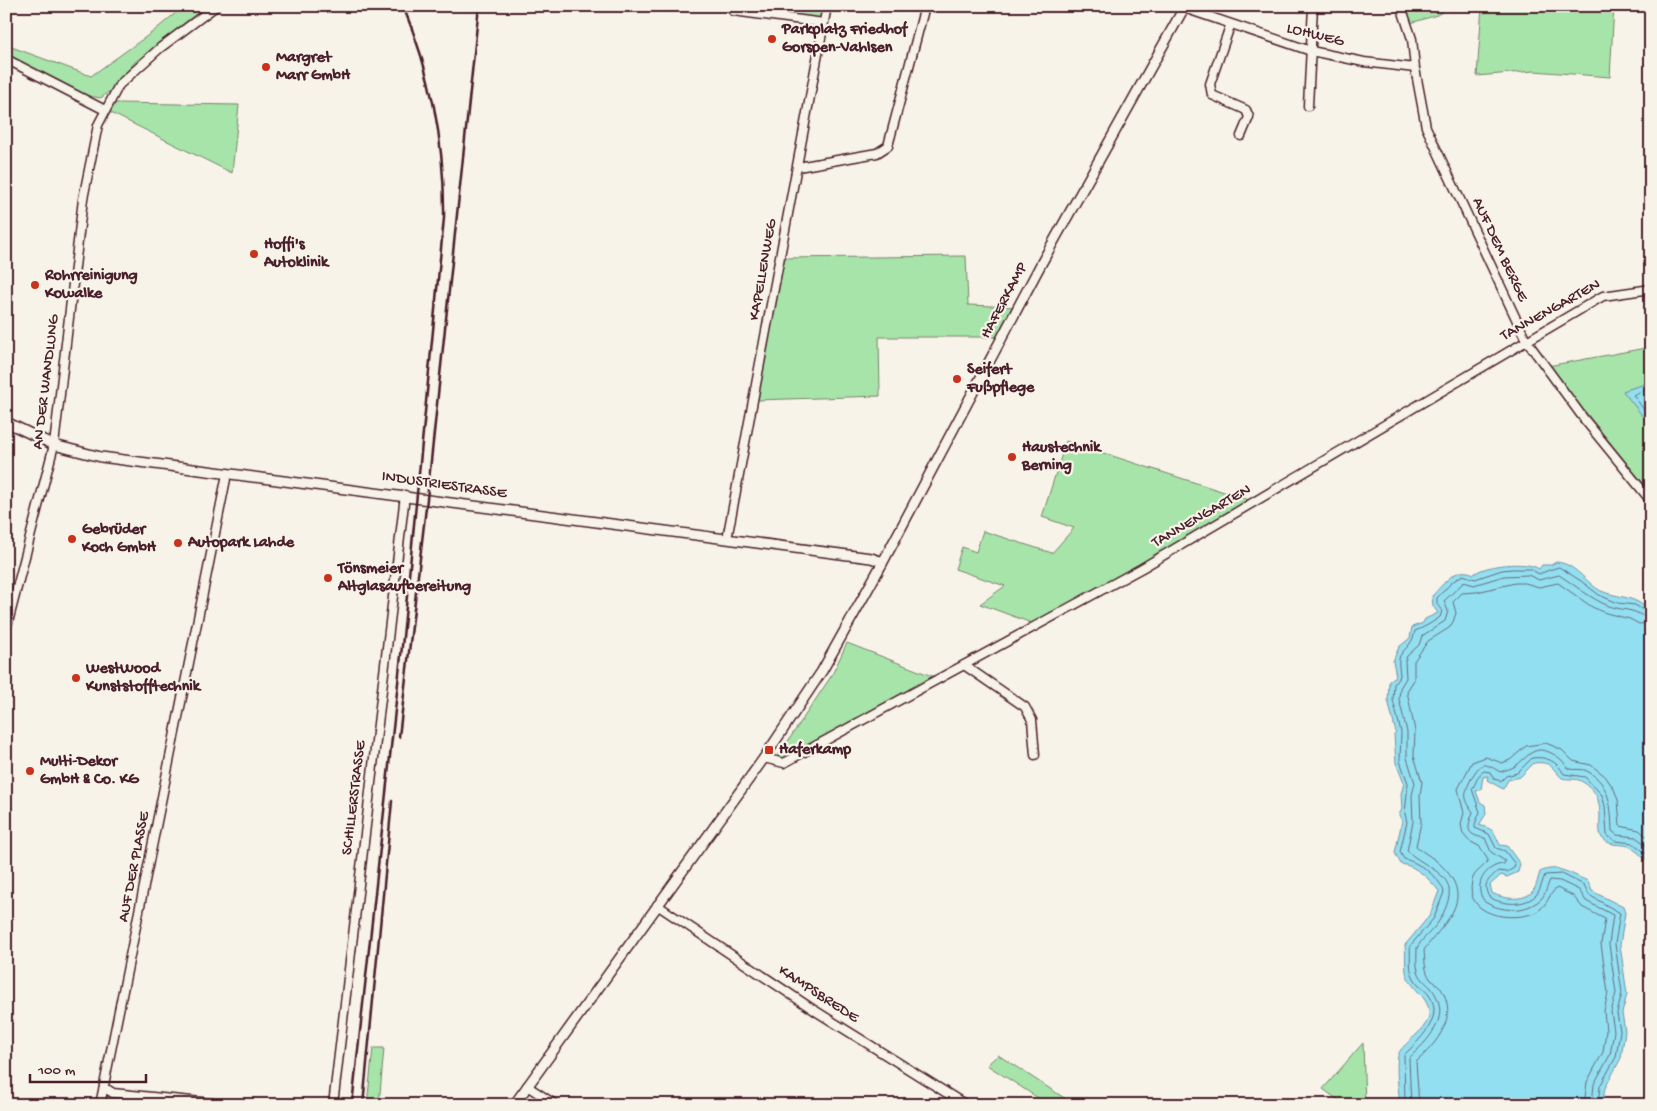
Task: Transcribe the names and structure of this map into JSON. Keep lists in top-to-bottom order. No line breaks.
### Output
{"streets":{"street":["LOHWEG","AUF DEM BERGE","KAPELLENWEG","HAFERKAMP","TANNENGARTEN","AN DER WANDLUNG","INDUSTRIESTRASSE","SCHILLERSTRASSE","AUF DER PLASSE","KAMPSBREDE"]},"crossings":[["LOHWEG","AUF DEM BERGE"],["LOHWEG","HAFERKAMP"],["AUF DEM BERGE","TANNENGARTEN"],["KAPELLENWEG","INDUSTRIESTRASSE"],["HAFERKAMP","TANNENGARTEN"],["HAFERKAMP","INDUSTRIESTRASSE"],["HAFERKAMP","KAMPSBREDE"],["AN DER WANDLUNG","INDUSTRIESTRASSE"],["INDUSTRIESTRASSE","SCHILLERSTRASSE"],["INDUSTRIESTRASSE","AUF DER PLASSE"]],"places":{"other":["Parkplatz Friedhof Gorspen-Vahlsen","Margret Marr GmbH","Hoffi's Autoklinik","Rohrreinigung Kowalke","Seifert Fußpflege","Haustechnik Berning","Gebrüder Koch GmbH","Autopark Lahde","Tönsmeier Altglasaufbereitung","WestWood Kunststofftechnik","Multi-Dekor GmbH & Co. KG"],"transit":["Haferkamp"]},"scale_bar":"100 m"}
